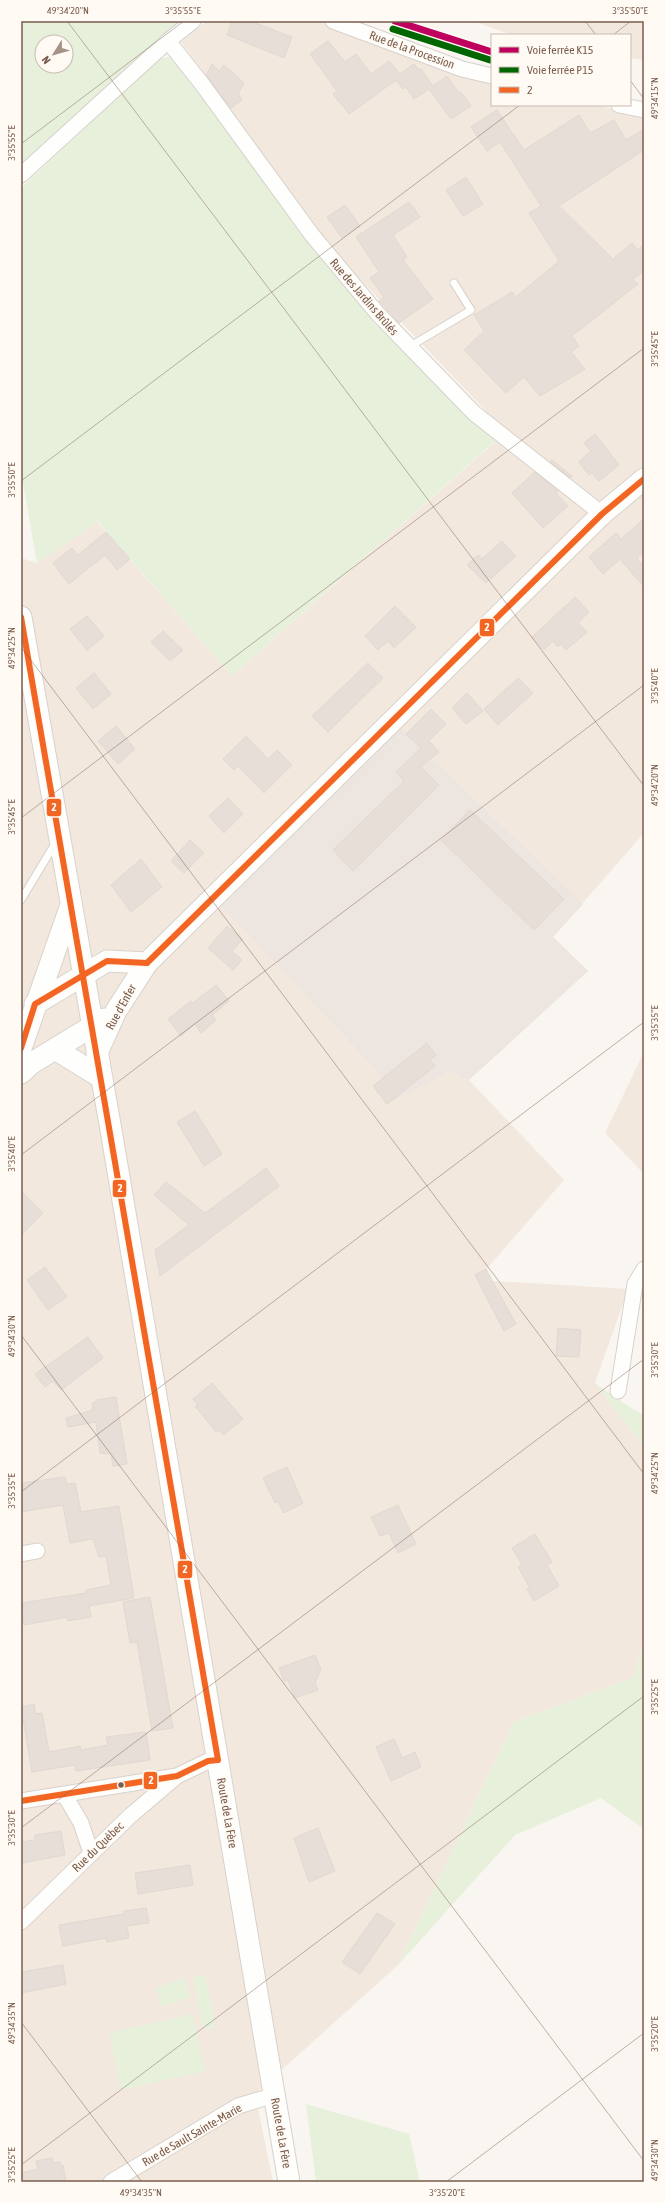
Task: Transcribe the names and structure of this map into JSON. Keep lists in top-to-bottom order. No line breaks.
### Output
{"streets":{"main road":["Rue d'Enfer","Route de La Fère"],"street":["Rue de la Procession","Rue des Jardins Brûlés","Rue du Québec","Rue de Sault Sainte-Marie"]},"crossings":[["Rue des Jardins Brûlés","Rue d'Enfer"],["Rue d'Enfer","Route de La Fère"],["Route de La Fère","Rue de Sault Sainte-Marie"]],"lines":["rail line K15","rail line P15","transit line 2"],"legend":["Voie ferrée K15","Voie ferrée P15","2"],"north":"bottom left","coordinates":["49°34'20\"N","3°35'55\"E","3°35'50\"E","49°34'15\"N","3°35'45\"E","49°34'25\"N","3°35'40\"E","3°35'35\"E","49°34'30\"N","3°35'30\"E","3°35'25\"E","49°34'35\"N","3°35'20\"E"]}
